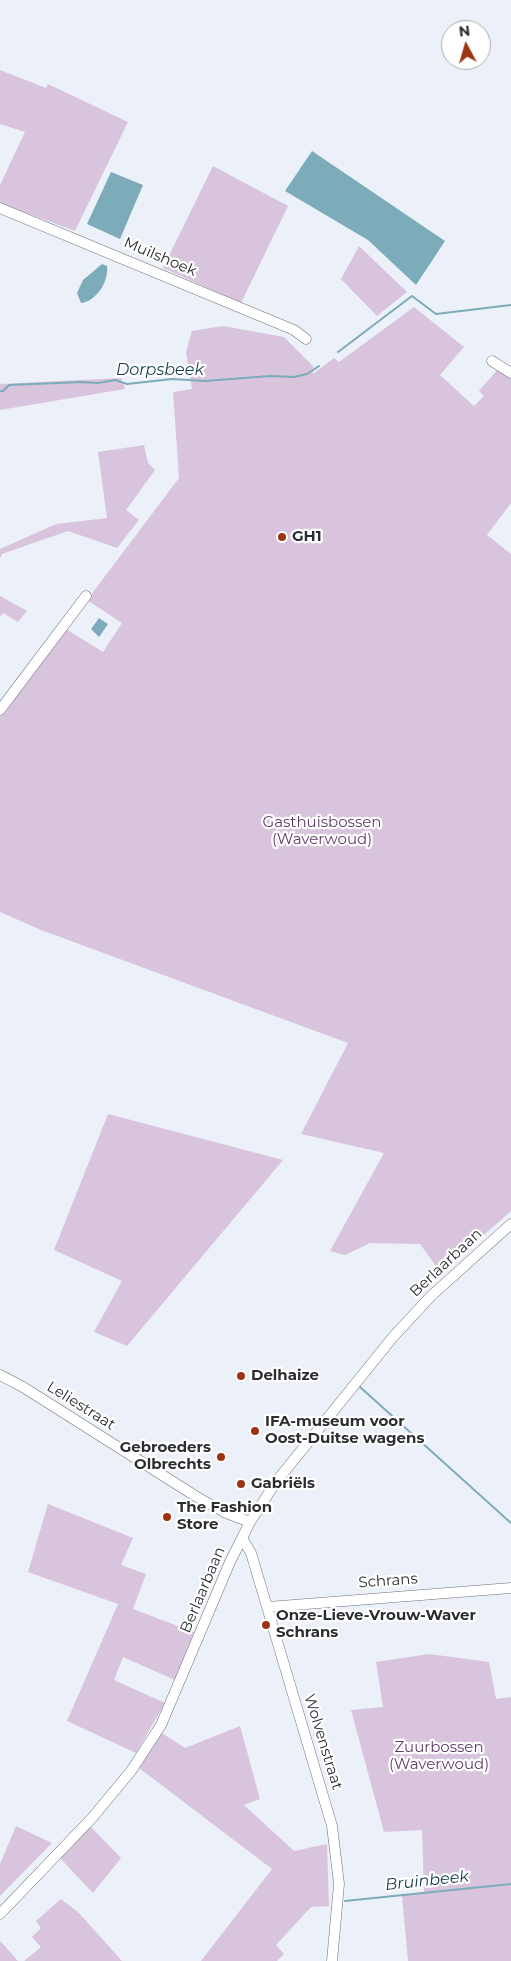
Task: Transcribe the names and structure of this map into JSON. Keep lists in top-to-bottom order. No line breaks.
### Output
{"streets":{"street":["Muilshoek","Berlaarbaan","Leliestraat","Schrans","Wolvenstraat"]},"crossings":[["Berlaarbaan","Leliestraat"],["Berlaarbaan","Wolvenstraat"],["Schrans","Wolvenstraat"]],"water":["Dorpsbeek","Bruinbeek"],"parks":["Gasthuisbossen (Waverwoud)","Zuurbossen (Waverwoud)"],"places":["GH1","Delhaize","IFA-museum voor Oost-Duitse wagens","Gebroeders Olbrechts","Gabriëls","The Fashion Store","Onze-Lieve-Vrouw-Waver Schrans"],"north":"top"}
